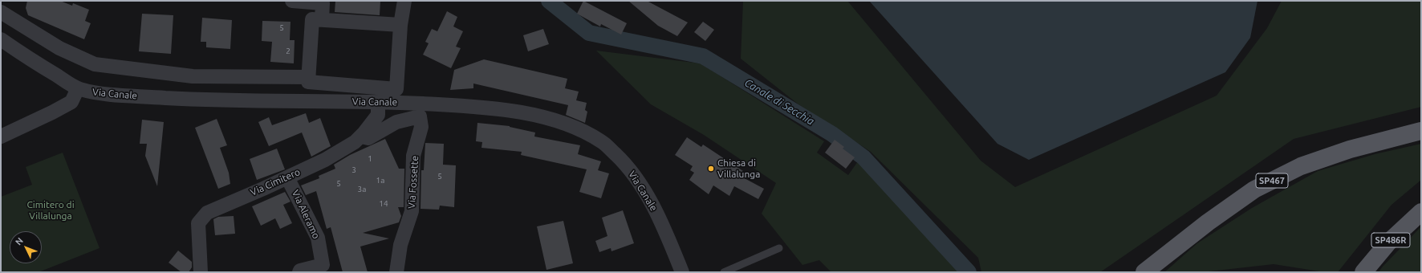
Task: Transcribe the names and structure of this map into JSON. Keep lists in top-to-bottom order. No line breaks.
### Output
{"streets":{"main road":["SP467","SP486R"],"street":["Via Canale","Via Cimitero","Via Fossette","Via Aleramo"]},"crossings":[["Via Canale","Via Cimitero"],["Via Cimitero","Via Fossette"],["Via Cimitero","Via Aleramo"]],"water":["Canale di Secchia"],"parks":["Cimitero di Villalunga"],"places":["Chiesa di Villalunga"],"house_numbers":["5","2","1","3","5","1a","5","3a","14"],"north":"top left"}
